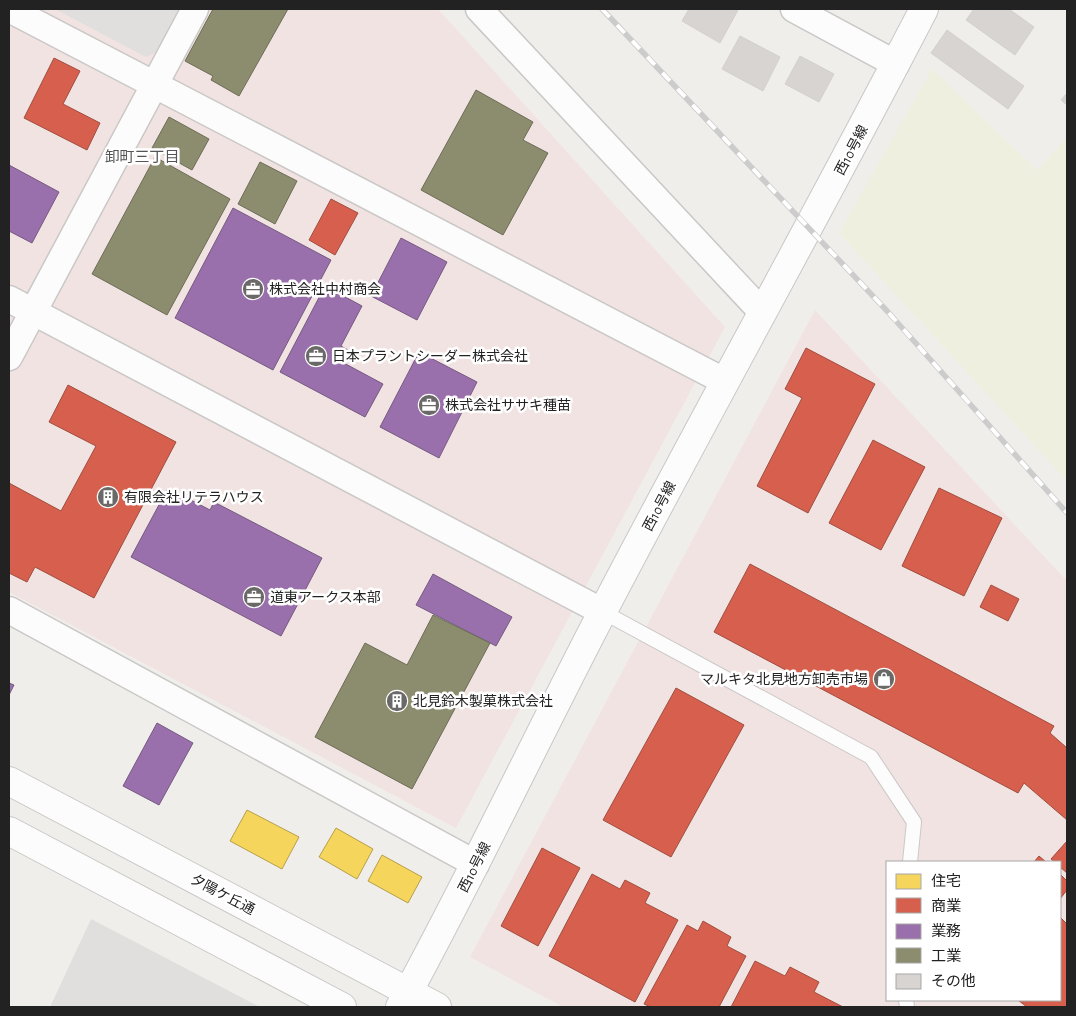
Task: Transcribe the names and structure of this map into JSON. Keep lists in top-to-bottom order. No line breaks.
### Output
{"streets":{"street":["西10号線","夕陽ケ丘通"]},"crossings":[["西10号線","夕陽ケ丘通"]],"districts":["卸町三丁目"],"places":{"office":["株式会社中村商会","日本プラントシーダー株式会社","株式会社ササキ種苗","道東アークス本部"],"building":["有限会社リテラハウス","北見鈴木製菓株式会社"],"shop":["マルキタ北見地方卸売市場"]},"legend":["住宅","商業","業務","工業","その他"]}
